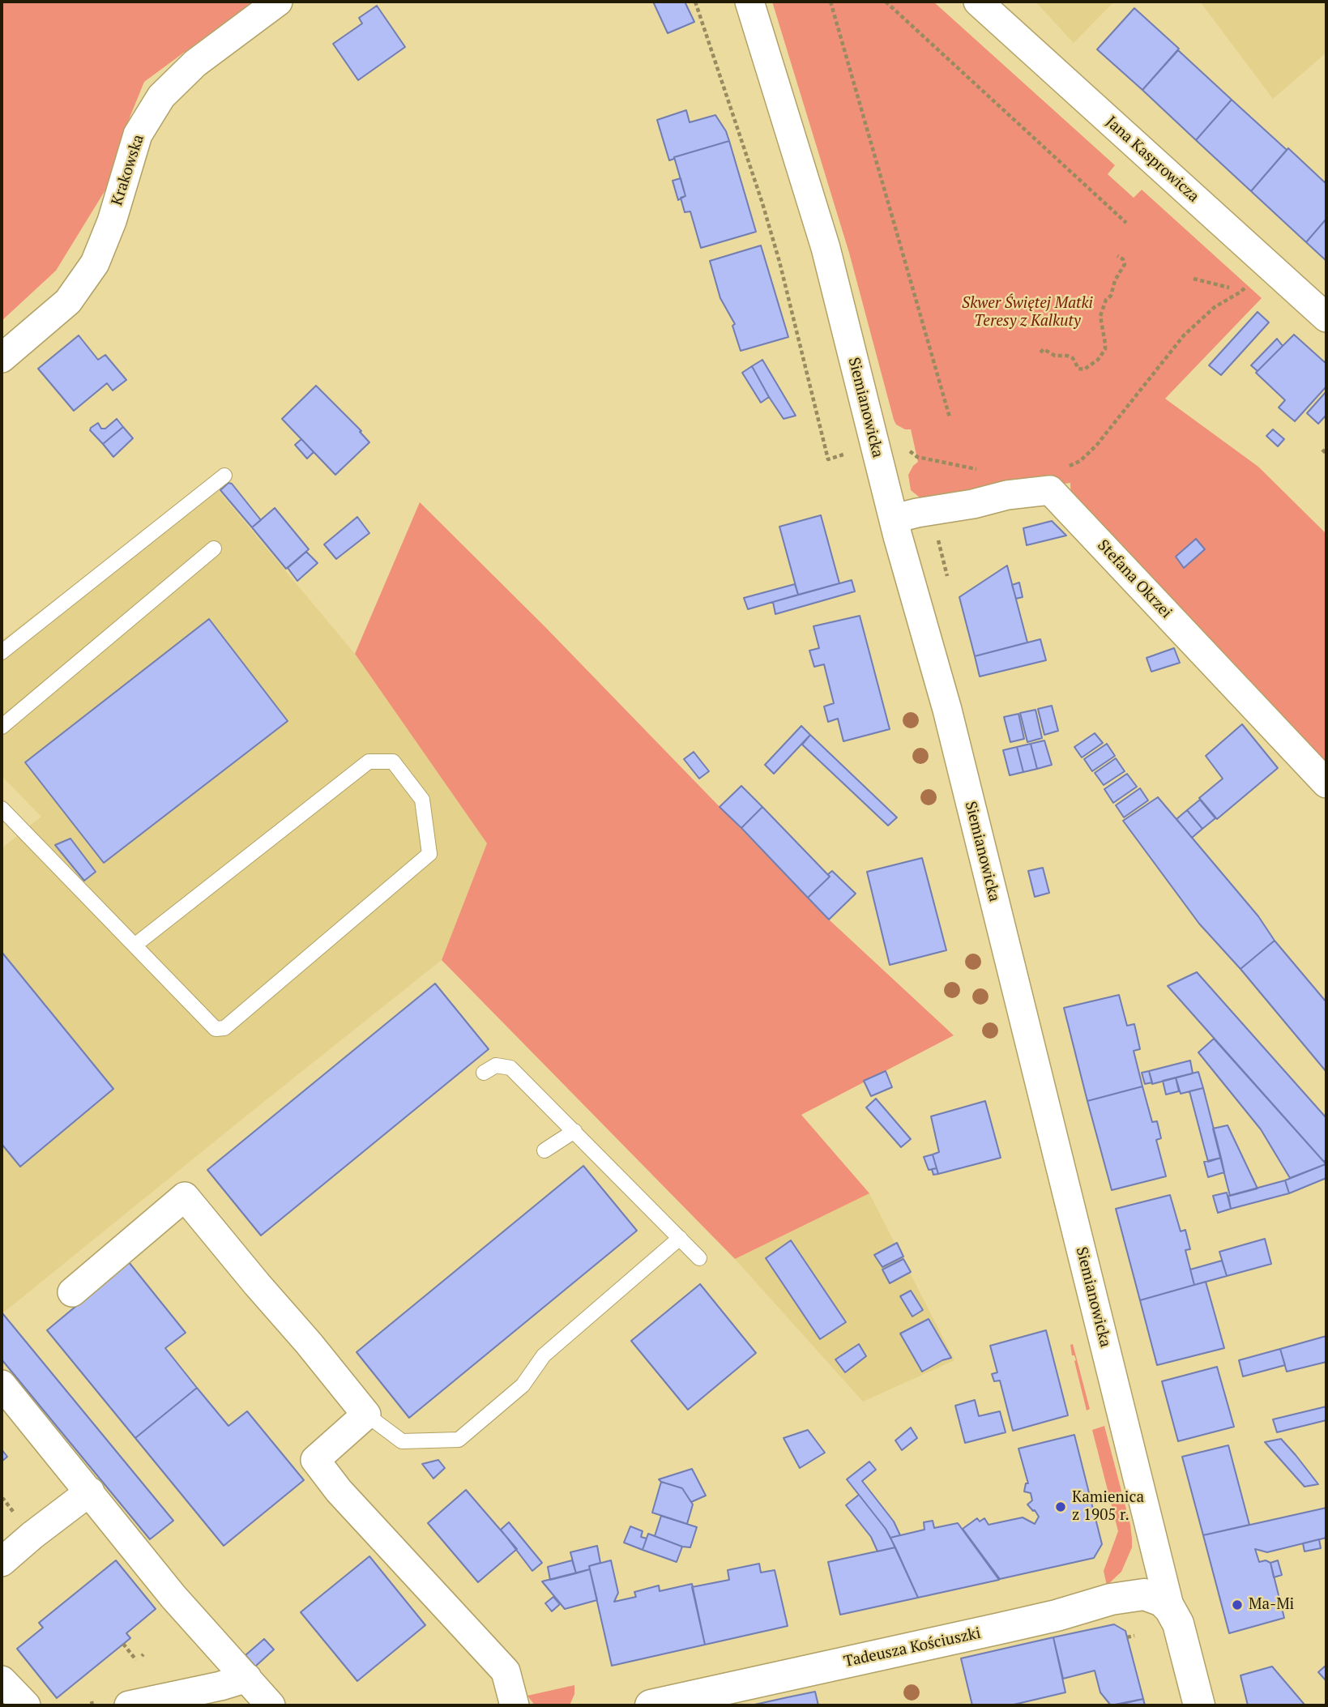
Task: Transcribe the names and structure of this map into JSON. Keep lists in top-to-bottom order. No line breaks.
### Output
{"streets":{"street":["Jana Kasprowicza","Krakowska","Siemianowicka","Stefana Okrzei","Tadeusza Kościuszki"]},"crossings":[["Siemianowicka","Stefana Okrzei"],["Siemianowicka","Tadeusza Kościuszki"]],"parks":["Skwer Świętej Matki Teresy z Kalkuty"],"places":["Kamienica z 1905 r.","Ma-Mi"]}
